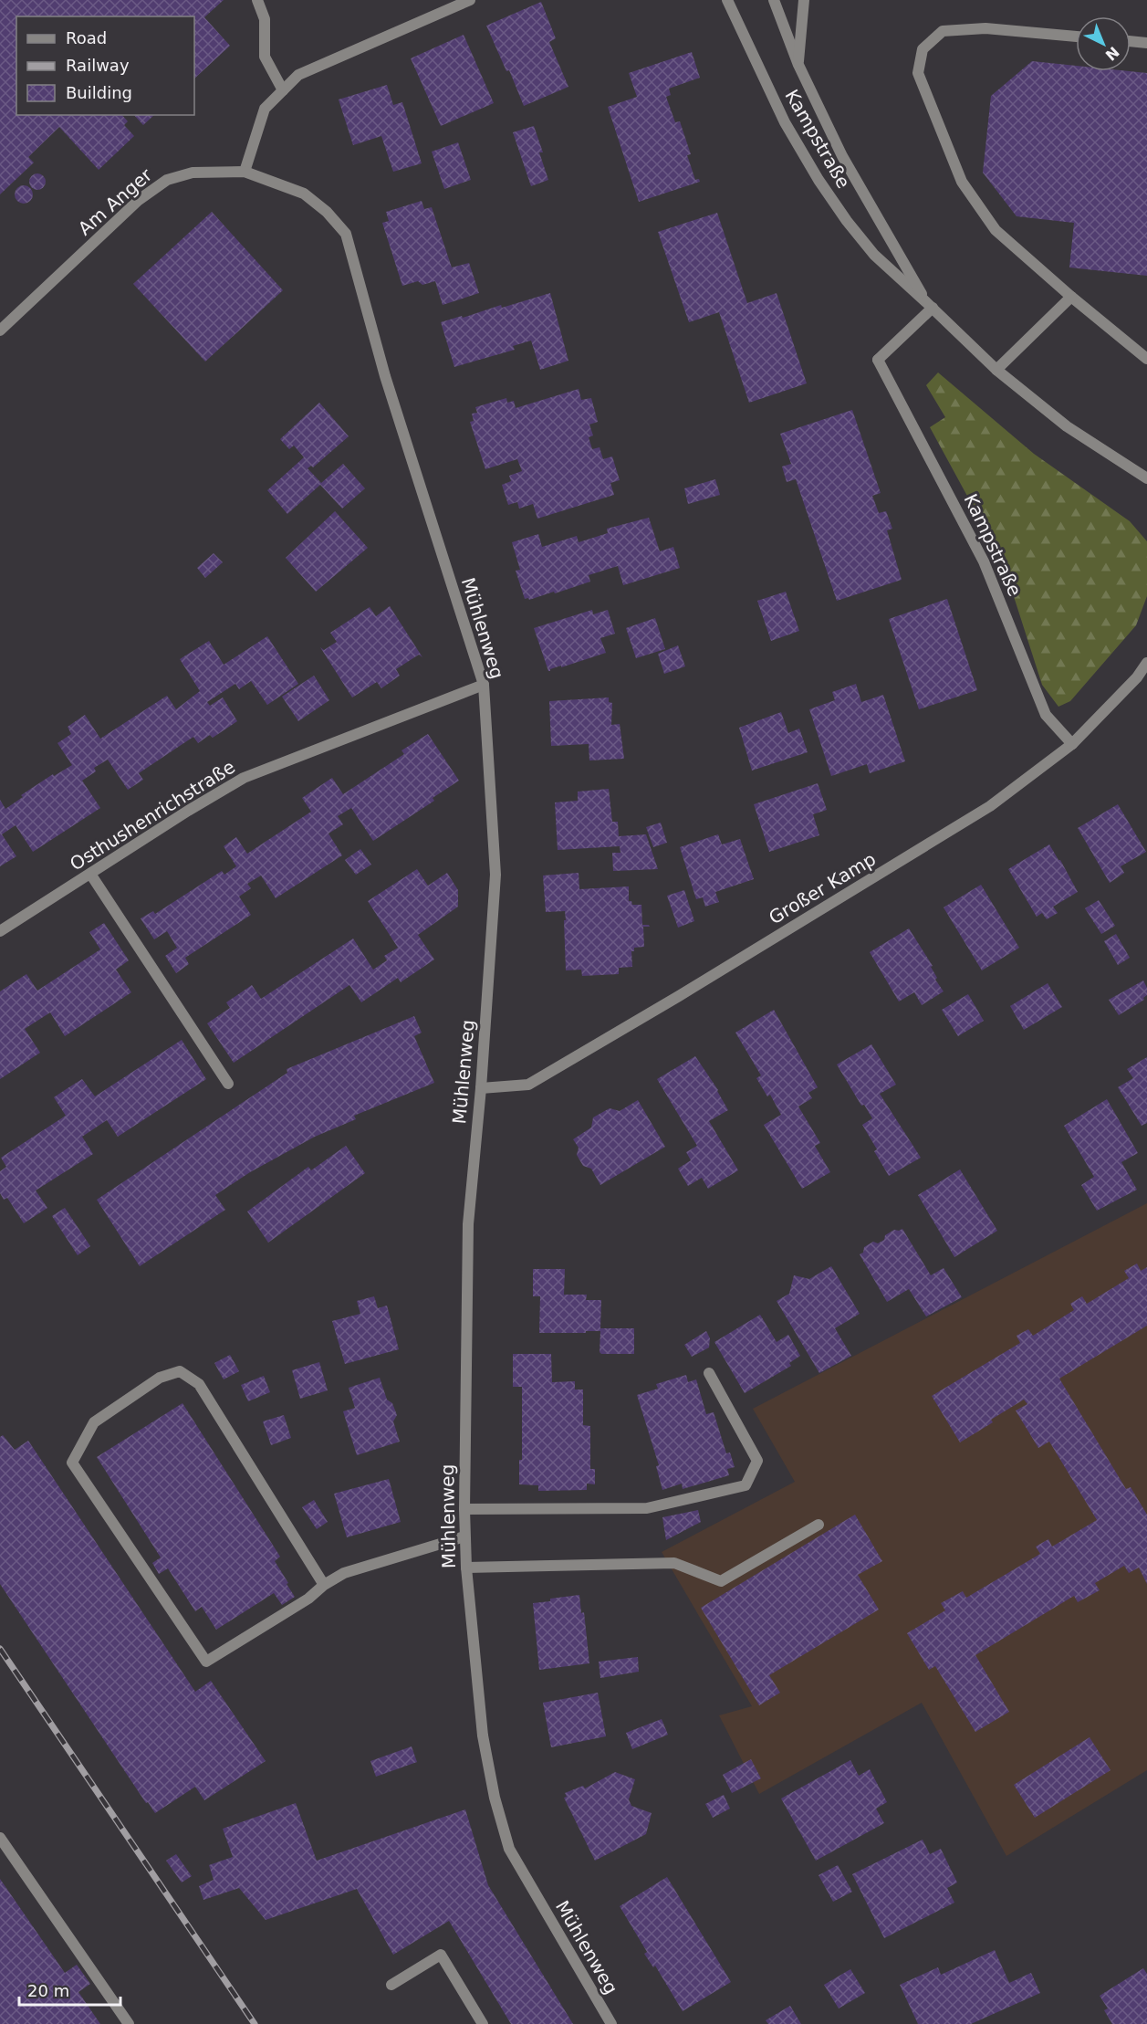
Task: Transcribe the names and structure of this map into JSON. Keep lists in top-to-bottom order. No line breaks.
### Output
{"streets":{"street":["Kampstraße","Am Anger","Mühlenweg","Osthushenrichstraße","Großer Kamp"]},"crossings":[["Kampstraße","Großer Kamp"],["Am Anger","Mühlenweg"],["Mühlenweg","Osthushenrichstraße"],["Mühlenweg","Großer Kamp"]],"legend":["Road","Railway","Building"],"scale_bar":"20 m","north":"bottom right"}
